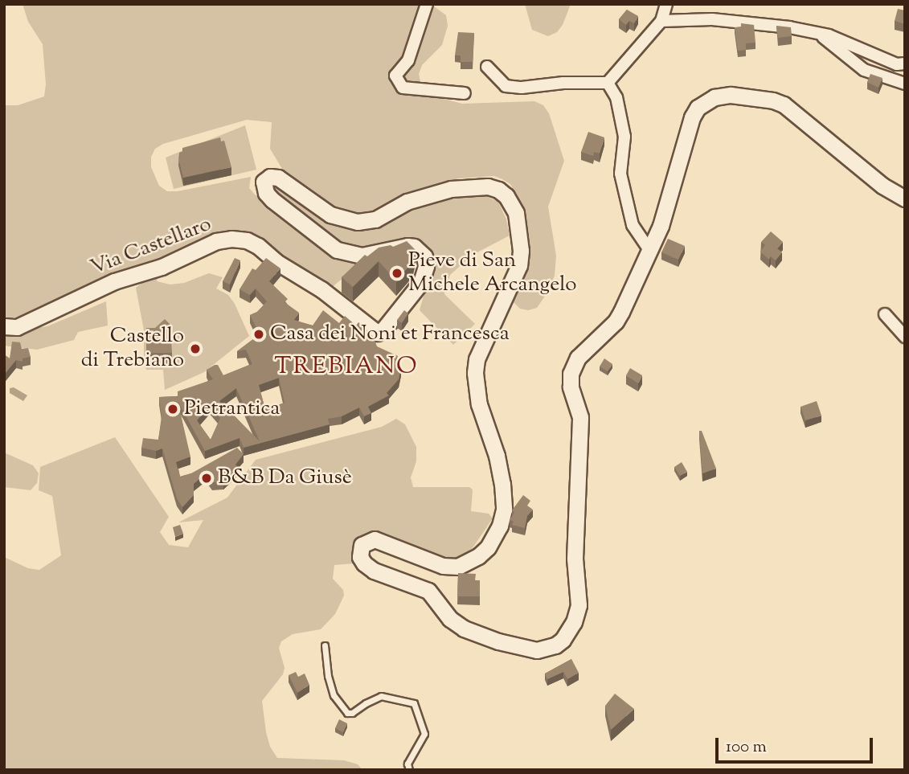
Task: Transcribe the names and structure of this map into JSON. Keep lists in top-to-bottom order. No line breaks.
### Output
{"streets":{"street":["Via Castellaro"]},"districts":["TREBIANO"],"places":["Pieve di San Michele Arcangelo","Casa dei Noni et Francesca","Castello di Trebiano","Pietrantica","B&B Da Giusè"],"scale_bar":"100 m"}
